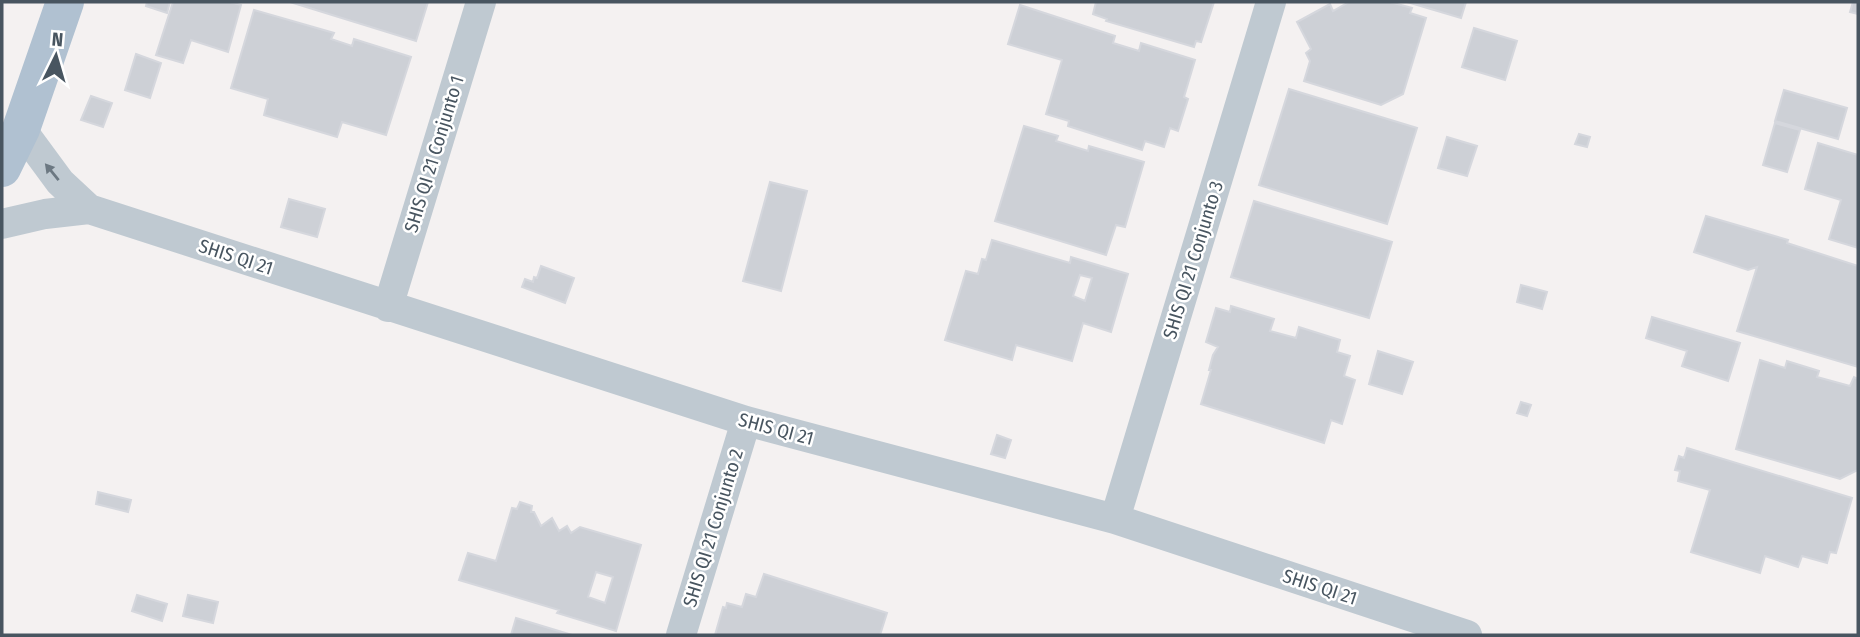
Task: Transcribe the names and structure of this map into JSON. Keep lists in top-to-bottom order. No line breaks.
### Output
{"streets":{"street":["SHIS QI 21 Conjunto 1","SHIS QI 21","SHIS QI 21 Conjunto 3","SHIS QI 21 Conjunto 2"]},"crossings":[["SHIS QI 21 Conjunto 1","SHIS QI 21"],["SHIS QI 21","SHIS QI 21 Conjunto 3"],["SHIS QI 21","SHIS QI 21 Conjunto 2"]],"north":"top"}
